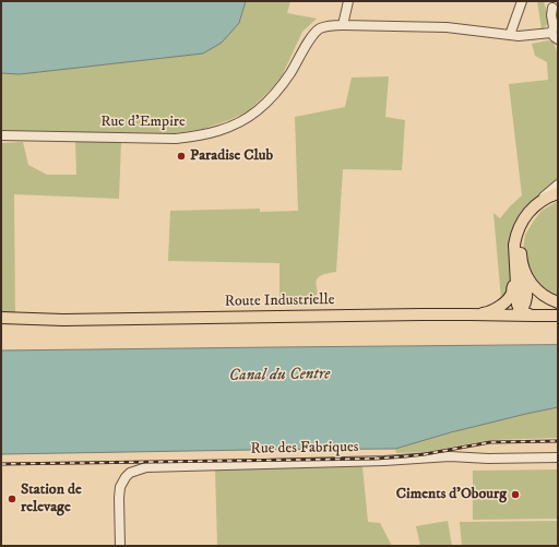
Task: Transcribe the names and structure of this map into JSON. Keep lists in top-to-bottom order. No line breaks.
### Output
{"streets":{"main road":["Route Industrielle"],"street":["Rue d'Empire","Rue des Fabriques"]},"water":["Canal du Centre"],"places":["Paradise Club","Ciments d'Obourg","Station de relevage"]}
